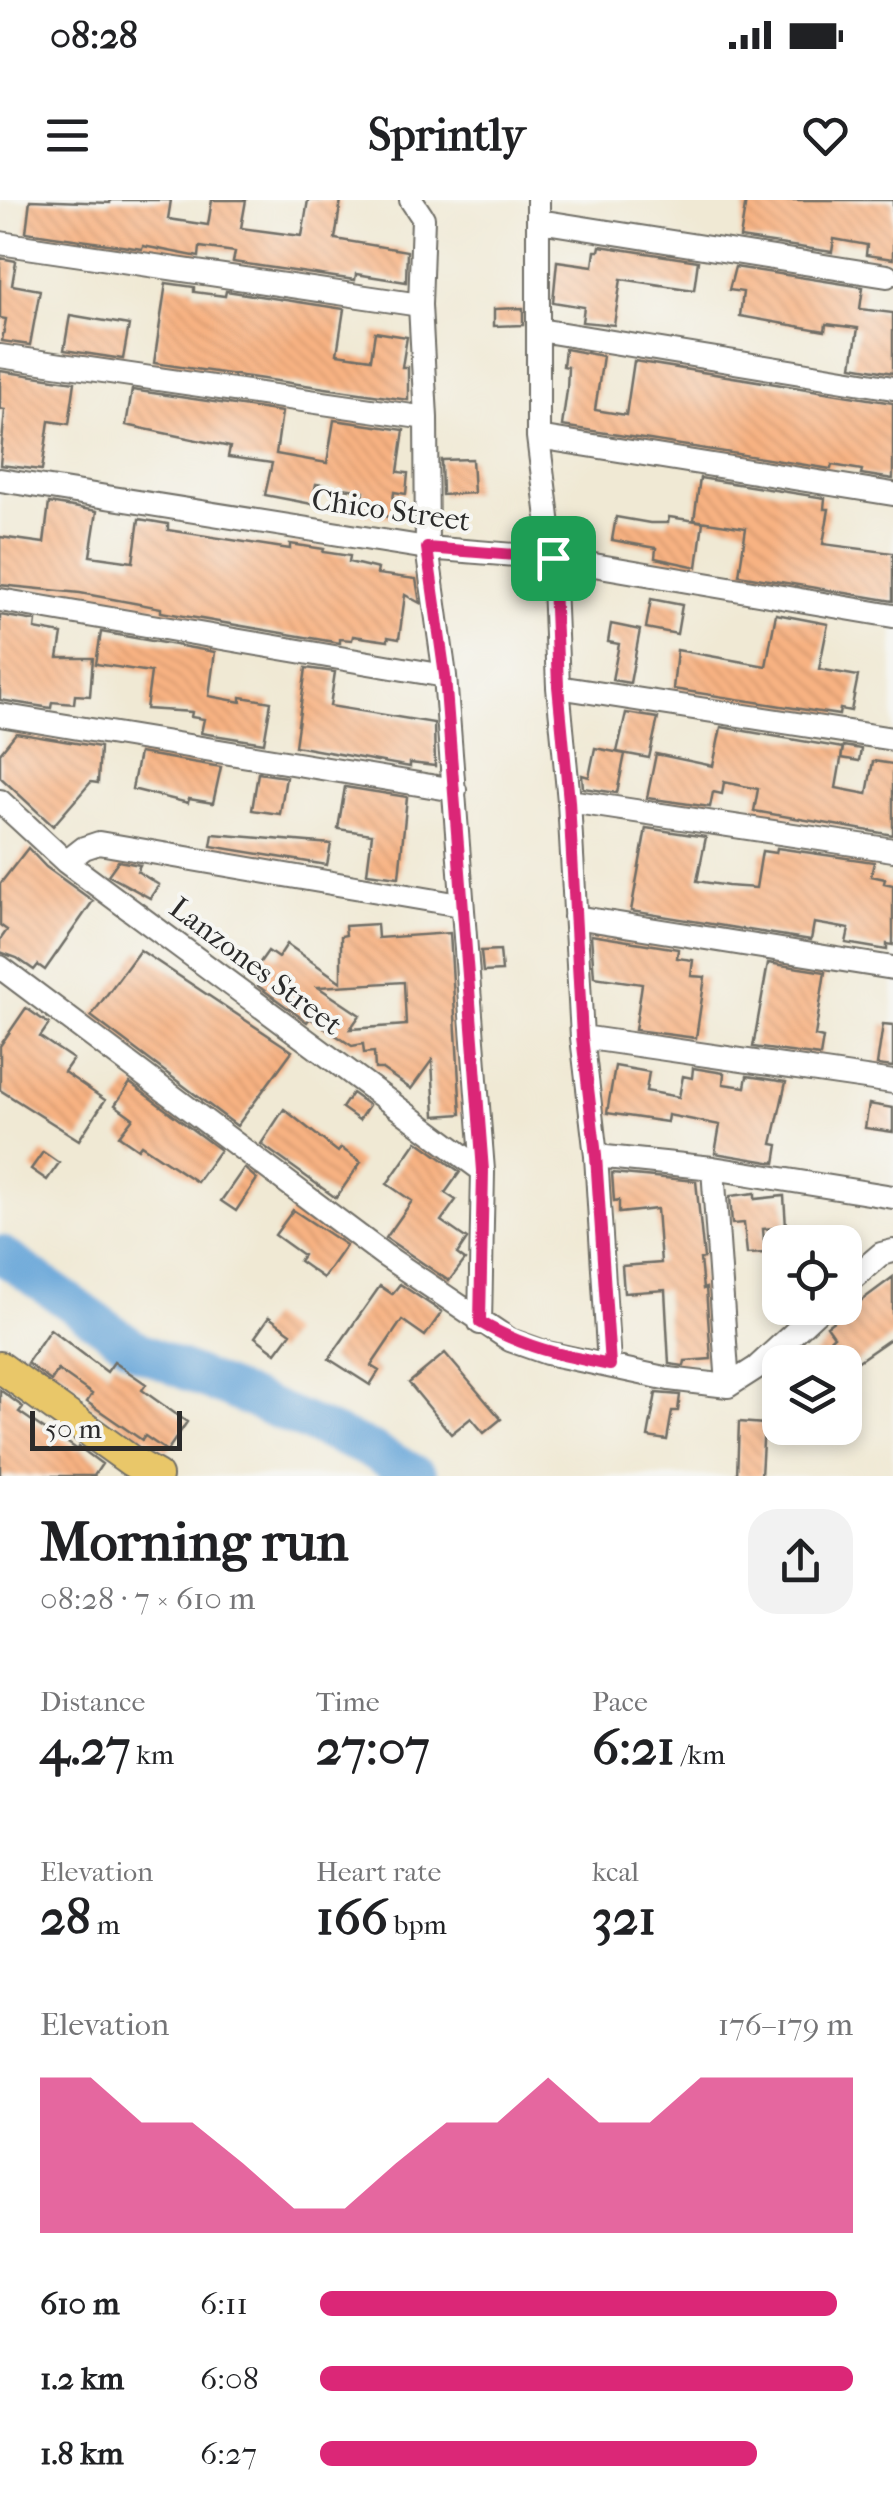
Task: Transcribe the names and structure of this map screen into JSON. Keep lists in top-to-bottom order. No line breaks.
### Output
{"streets":{"street":["Chico Street","Lanzones Street"]},"scale_bar":"50 m","page":{"status":"08:28","header":"Sprintly","scale":"50 m","heading":["Morning run","08:28 · 7 × 610 m"],"stats":[["Distance","4.27 km"],["Time","27:07"],["Pace","6:21 /km"],["Elevation","28 m"],["Heart rate","166 bpm"],["kcal","321"]],"chart":["Elevation","176–179 m"],"list":[{"name":"610 m","note":"6:11"},{"name":"1.2 km","note":"6:08"},{"name":"1.8 km","note":"6:27"}]}}
